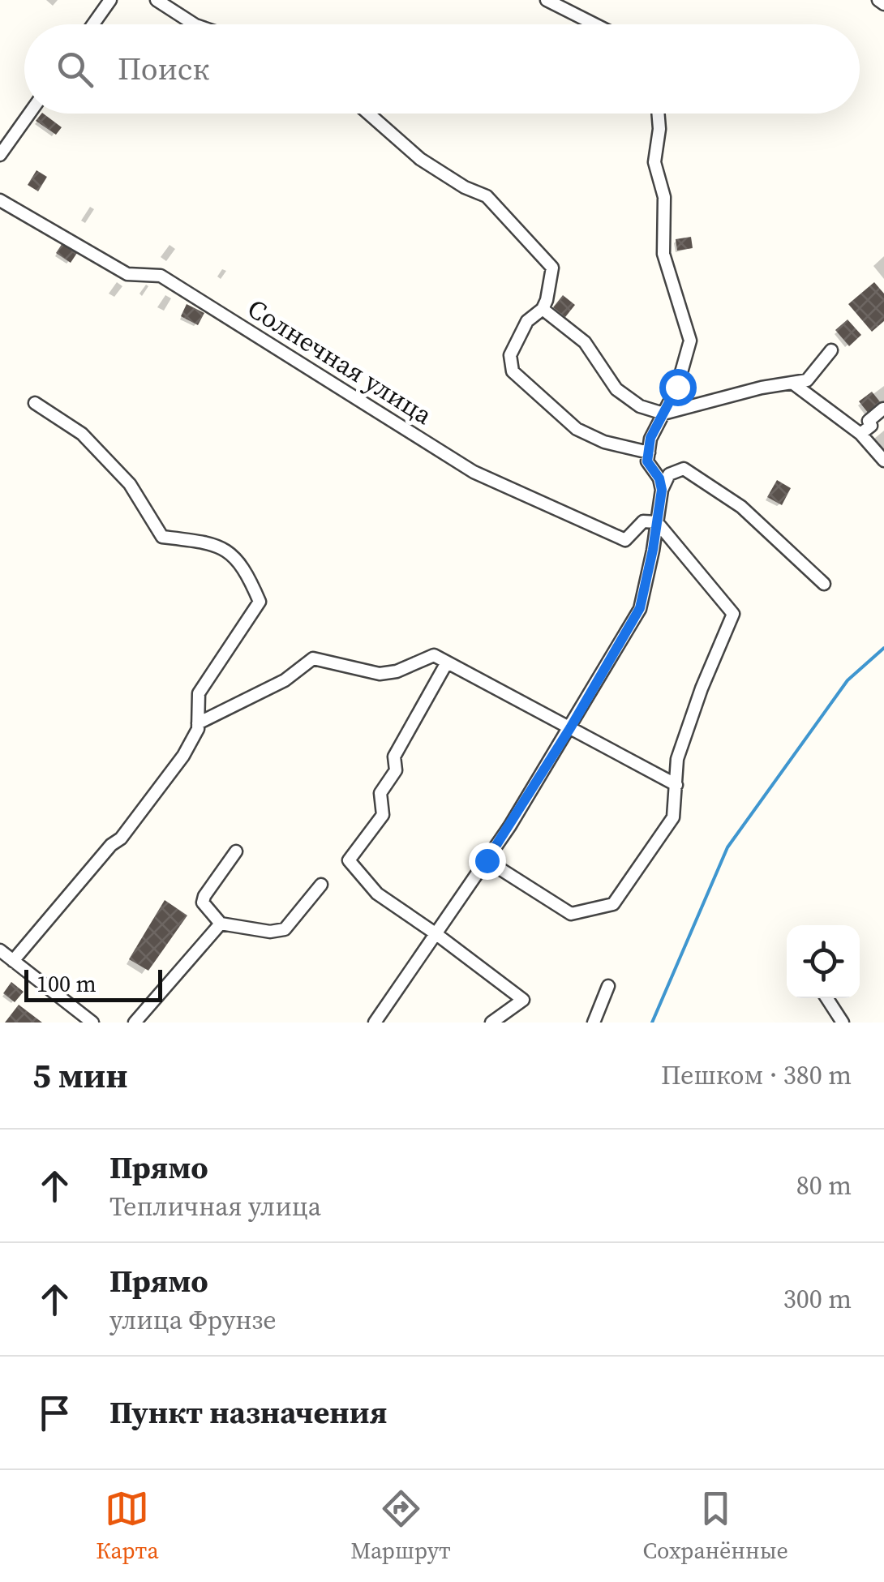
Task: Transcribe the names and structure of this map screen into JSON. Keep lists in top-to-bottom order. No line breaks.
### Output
{"streets":{"street":["Солнечная улица"]},"scale_bar":"100 m","page":{"search":"Поиск","scale":"100 m","heading":["5 мин","Пешком · 380 m"],"list":[["Прямо","Тепличная улица","80 m"],["Прямо","улица Фрунзе","300 m"],"Пункт назначения"],"nav":["Карта","Маршрут","Сохранённые"]}}
